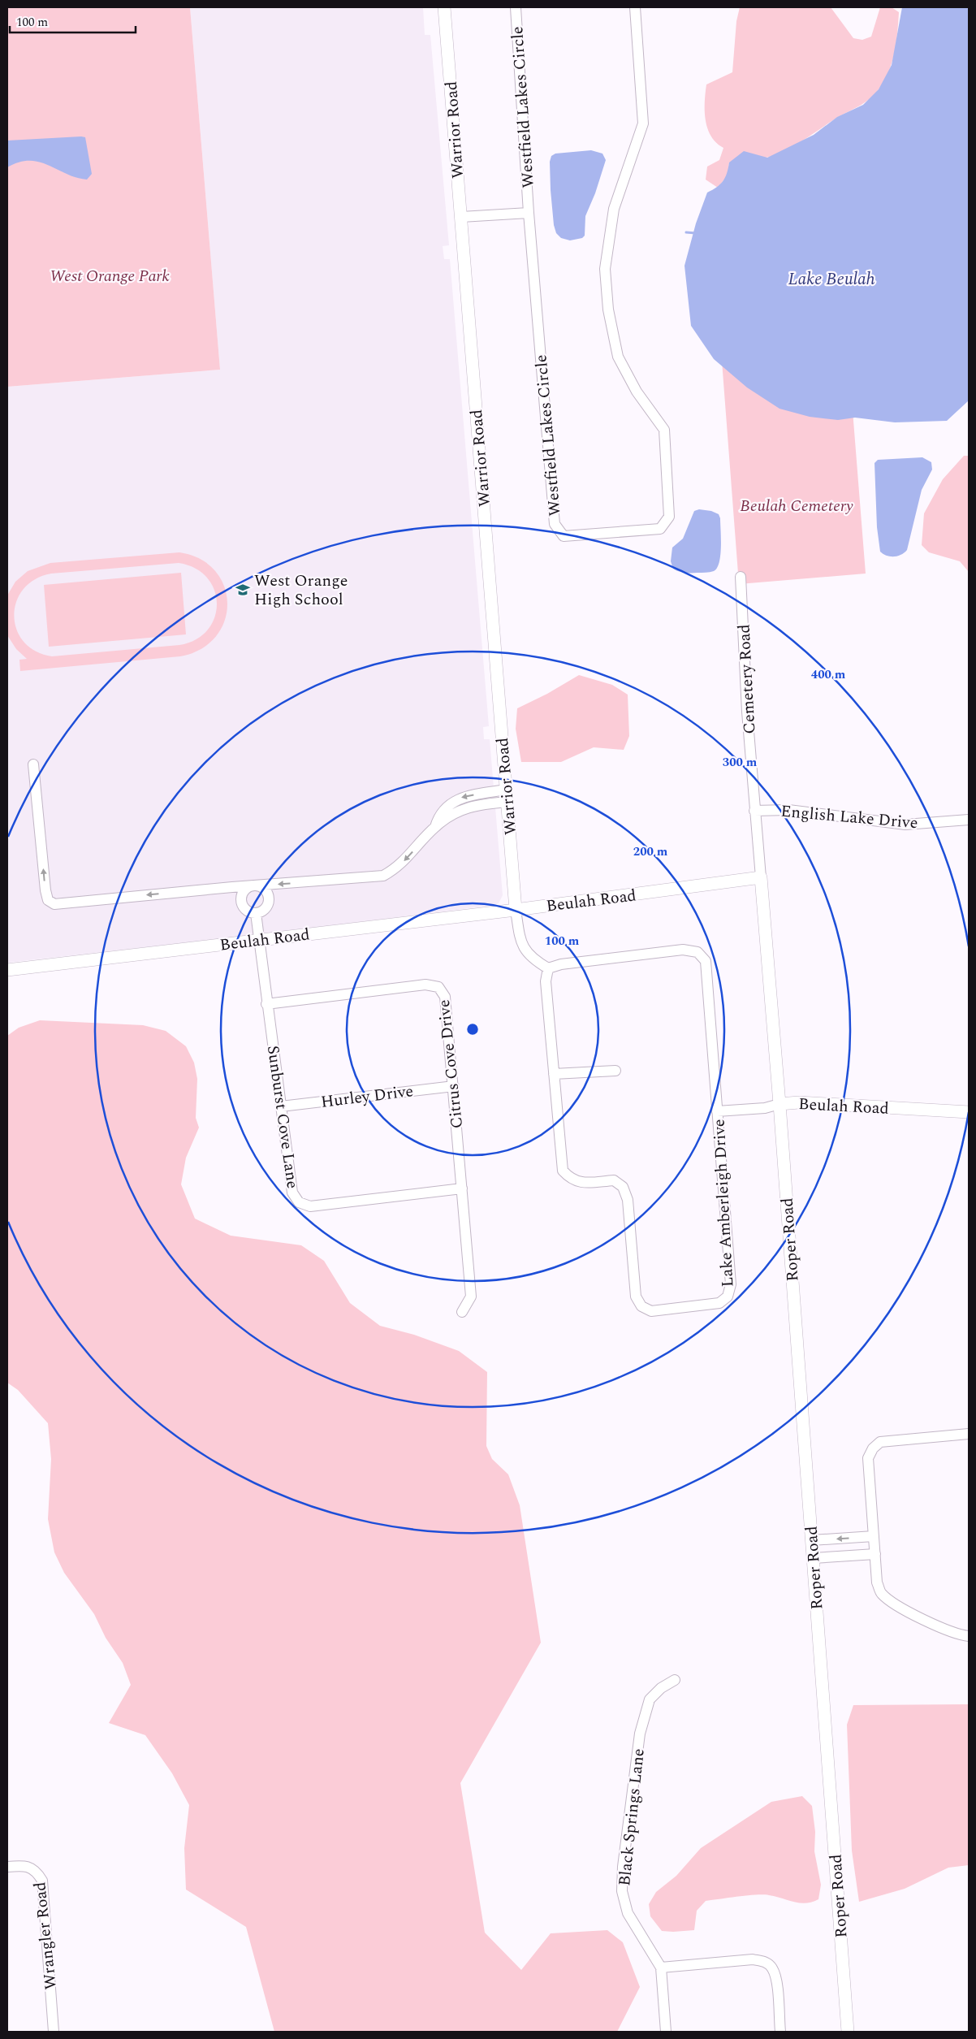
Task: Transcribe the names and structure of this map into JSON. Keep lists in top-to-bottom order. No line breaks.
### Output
{"streets":{"street":["Westfield Lakes Circle","Warrior Road","Cemetery Road","English Lake Drive","Beulah Road","Citrus Cove Drive","Hurley Drive","Sunburst Cove Lane","Lake Amberleigh Drive","Roper Road","Black Springs Lane","Wrangler Road"]},"crossings":[["Warrior Road","Beulah Road"],["Cemetery Road","English Lake Drive"],["Cemetery Road","Beulah Road"],["Beulah Road","Sunburst Cove Lane"],["Beulah Road","Roper Road"],["Citrus Cove Drive","Hurley Drive"],["Citrus Cove Drive","Sunburst Cove Lane"],["Hurley Drive","Sunburst Cove Lane"]],"water":["Lake Beulah"],"parks":["West Orange Park","Beulah Cemetery"],"places":{"school or university":["West Orange High School"]},"scale_bar":"100 m","rings":["400 m","300 m","200 m","100 m"]}
